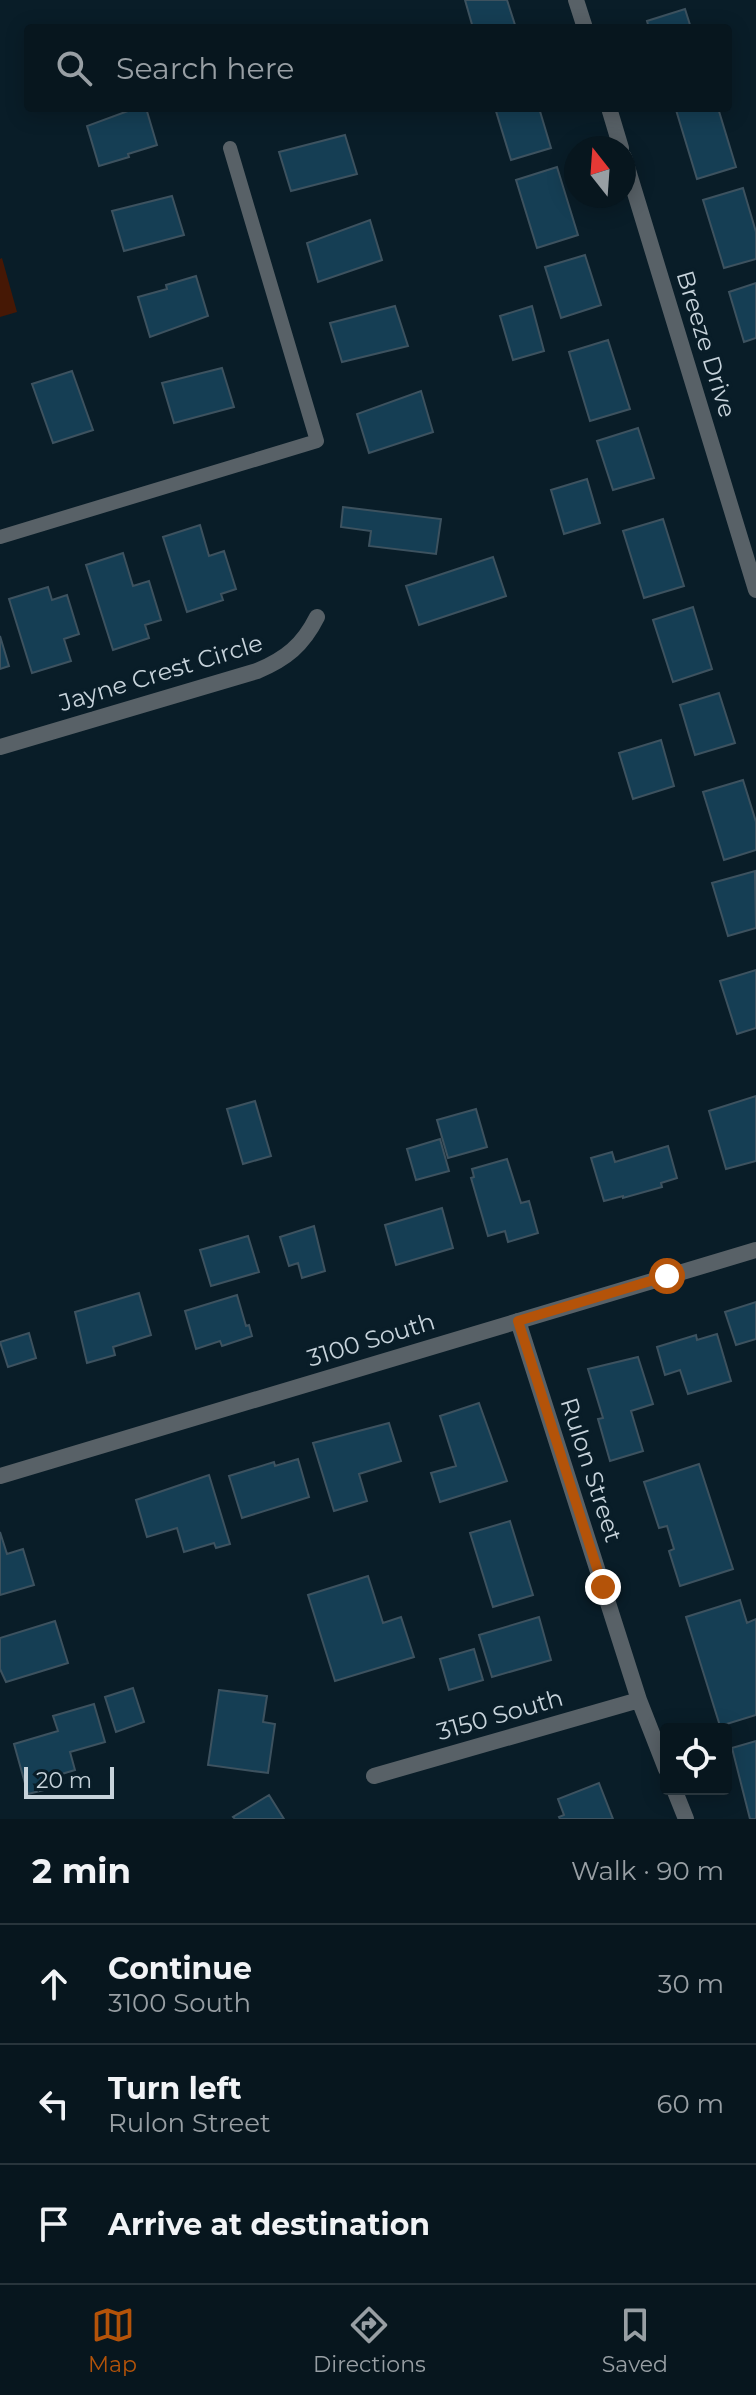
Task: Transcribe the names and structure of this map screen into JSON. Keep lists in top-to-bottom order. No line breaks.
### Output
{"streets":{"street":["Breeze Drive","Jayne Crest Circle","3100 South","Rulon Street","3150 South"]},"crossings":[["3100 South","Rulon Street"],["Rulon Street","3150 South"]],"scale_bar":"20 m","north":"top","page":{"search":"Search here","scale":"20 m","heading":["2 min","Walk · 90 m"],"list":[["Continue","3100 South","30 m"],["Turn left","Rulon Street","60 m"],"Arrive at destination"],"nav":["Map","Directions","Saved"]}}
